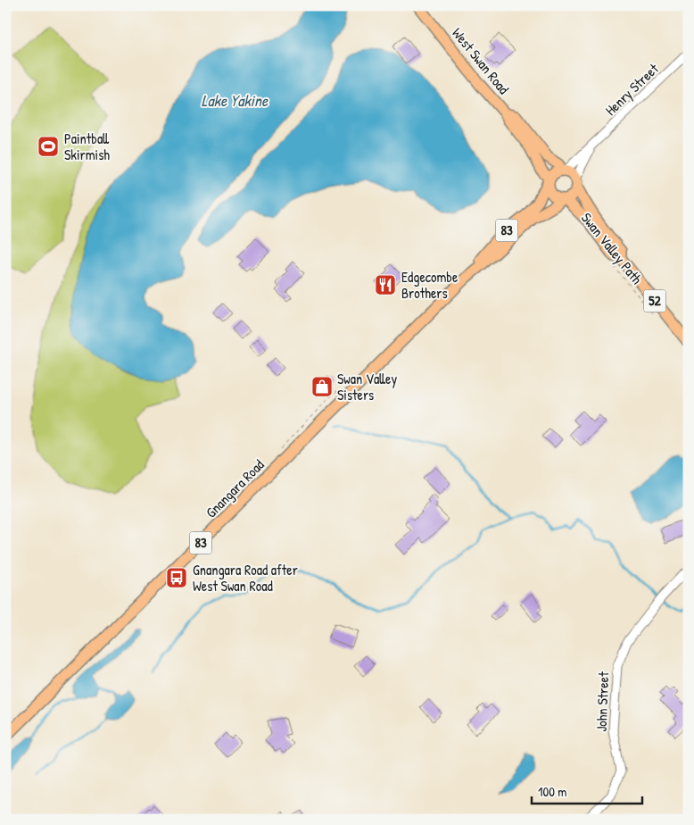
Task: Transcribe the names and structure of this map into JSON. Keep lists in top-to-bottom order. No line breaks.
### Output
{"streets":{"main road":["West Swan Road","83","52","Gnangara Road"],"street":["Henry Street","John Street"],"path":["Swan Valley Path"]},"crossings":[["West Swan Road","Henry Street"],["West Swan Road","52"],["West Swan Road","Gnangara Road"],["Henry Street","52"],["Henry Street","Gnangara Road"],["52","Gnangara Road"]],"water":["Lake Yakine"],"places":{"sports":["Paintball Skirmish"],"restaurant":["Edgecombe Brothers"],"shop":["Swan Valley Sisters"],"bus stop":["Gnangara Road after West Swan Road"]},"scale_bar":"100 m"}
